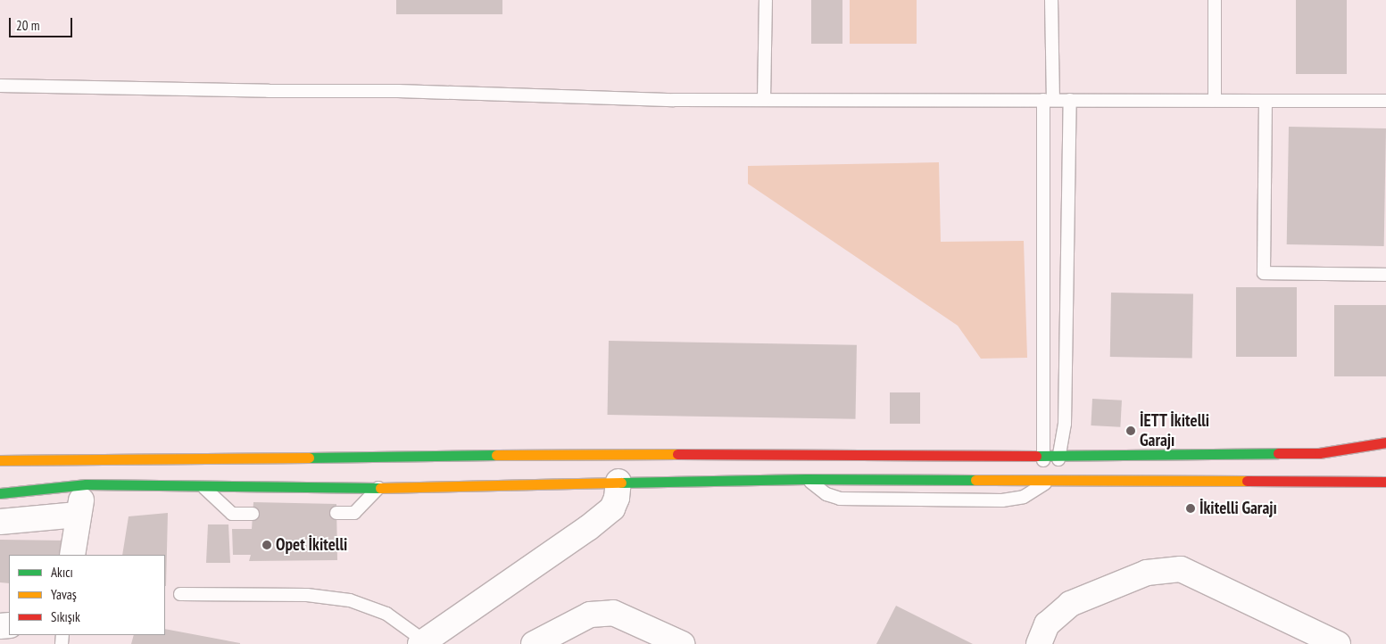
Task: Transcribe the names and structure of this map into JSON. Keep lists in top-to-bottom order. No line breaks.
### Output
{"places":["İETT İkitelli Garajı","İkitelli Garajı","Opet İkitelli"],"legend":["Akıcı","Yavaş","Sıkışık"],"scale_bar":"20 m"}
